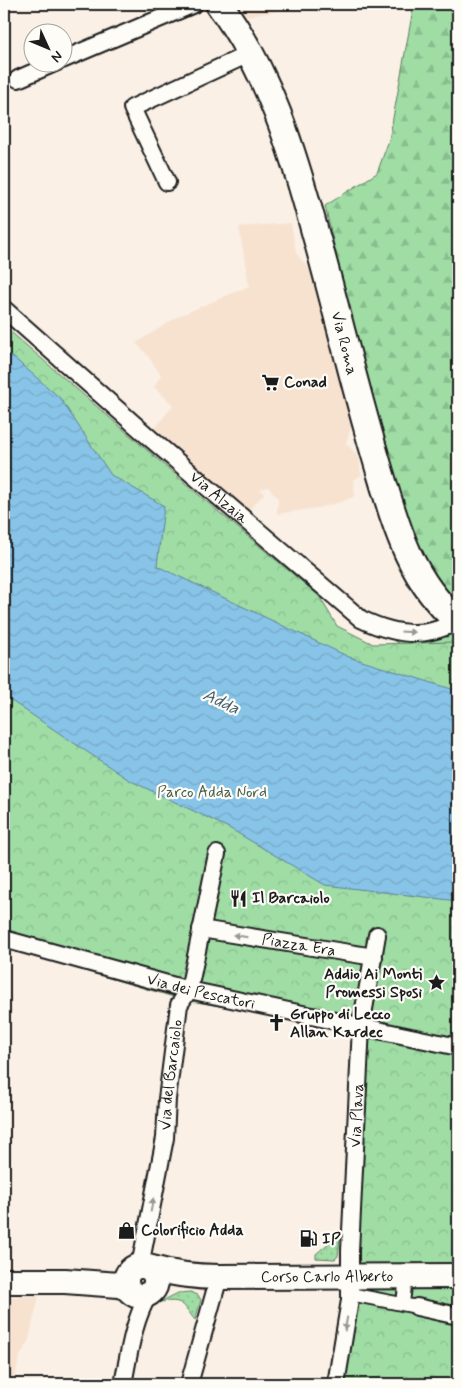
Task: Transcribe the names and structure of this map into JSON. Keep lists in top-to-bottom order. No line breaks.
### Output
{"streets":{"main road":["Via Roma","Corso Carlo Alberto"],"street":["Via Alzaia","Piazza Era","Via dei Pescatori","Via del Barcaiolo","Via Plava"]},"crossings":[["Via Roma","Via Alzaia"],["Piazza Era","Via del Barcaiolo"],["Piazza Era","Via Plava"],["Via dei Pescatori","Via del Barcaiolo"],["Via dei Pescatori","Via Plava"],["Via del Barcaiolo","Corso Carlo Alberto"],["Via Plava","Corso Carlo Alberto"]],"one_way":["Via Alzaia","Piazza Era","Via del Barcaiolo"],"water":["Adda"],"parks":["Parco Adda Nord"],"places":{"supermarket":["Conad"],"restaurant":["Il Barcaiolo"],"place":["Addio Ai Monti Promessi Sposi"],"church":["Gruppo di Lecco Allan Kardec"],"shop":["Colorificio Adda"],"fuel station":["IP"]},"north":"bottom right"}
